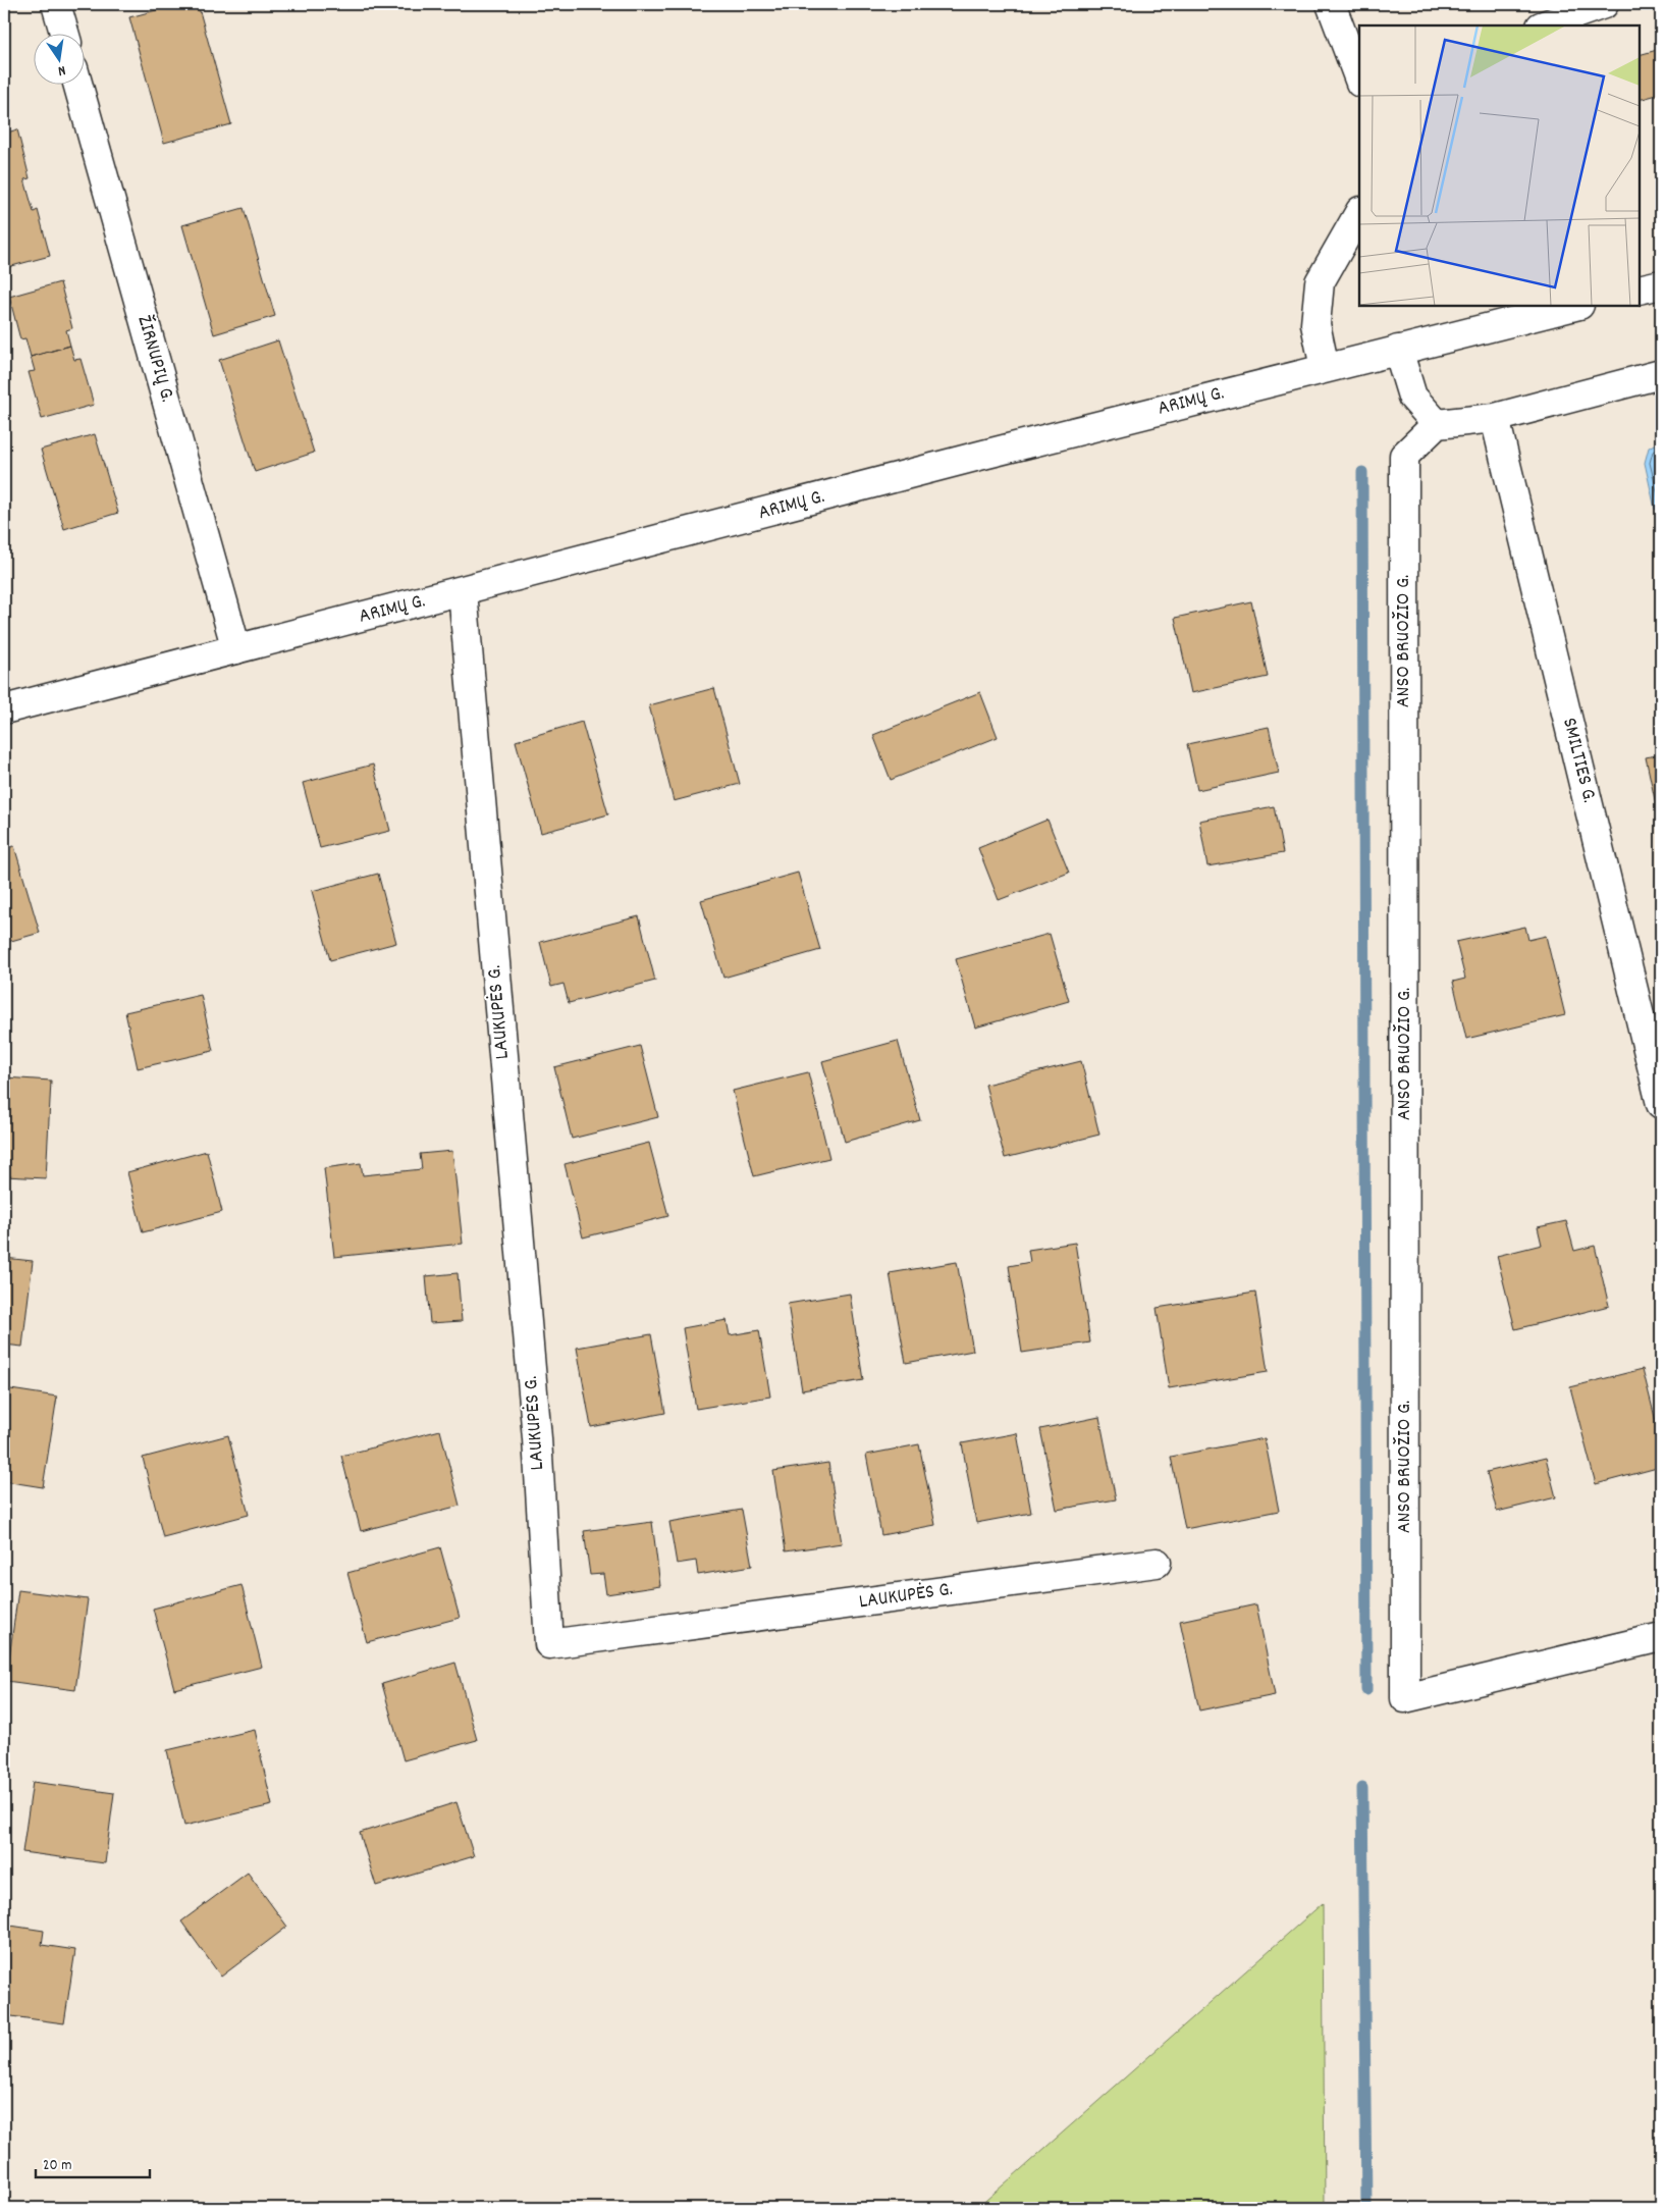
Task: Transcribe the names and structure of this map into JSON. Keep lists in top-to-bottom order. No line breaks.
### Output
{"streets":{"street":["ŽIRNUPIŲ G.","ARIMŲ G.","ANSO BRUOŽIO G.","SMILTIES G.","LAUKUPĖS G."]},"crossings":[["ŽIRNUPIŲ G.","ARIMŲ G."],["ARIMŲ G.","LAUKUPĖS G."]],"scale_bar":"20 m","north":"bottom"}
